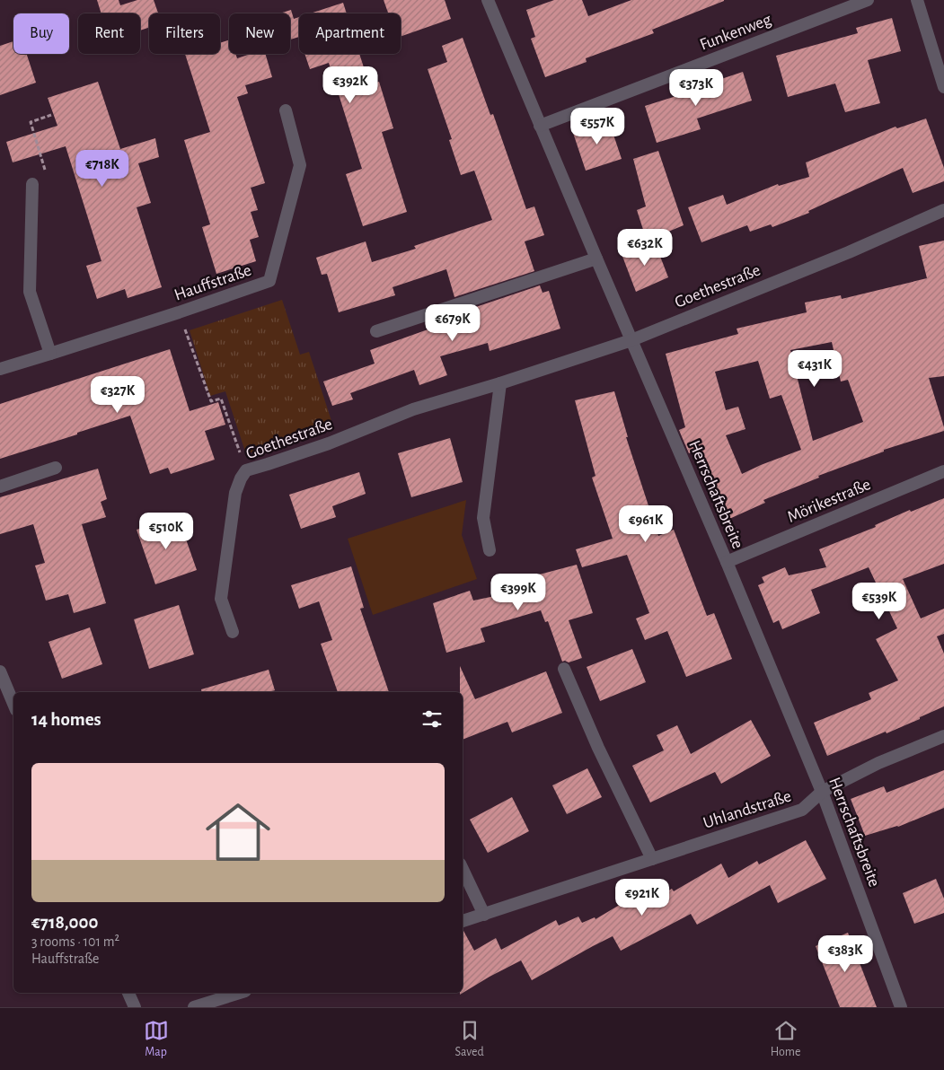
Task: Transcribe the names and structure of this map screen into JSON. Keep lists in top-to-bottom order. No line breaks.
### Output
{"streets":{"street":["Funkenweg","Hauffstraße","Goethestraße","Herrschaftsbreite","Mörikestraße","Uhlandstraße"]},"crossings":[["Funkenweg","Herrschaftsbreite"],["Goethestraße","Herrschaftsbreite"],["Herrschaftsbreite","Mörikestraße"],["Herrschaftsbreite","Uhlandstraße"]],"page":{"chip":["Buy","Rent","Filters","New","Apartment"],"price":["€392K","€373K","€557K","€718K","€632K","€679K","€431K","€327K","€961K","€510K","€399K","€539K","€921K","€383K"],"heading":"14 homes","list":[{"name":"€718,000","note":"3 rooms · 101 m² · Hauffstraße"}],"tabs":["Map","Saved","Home"]}}
